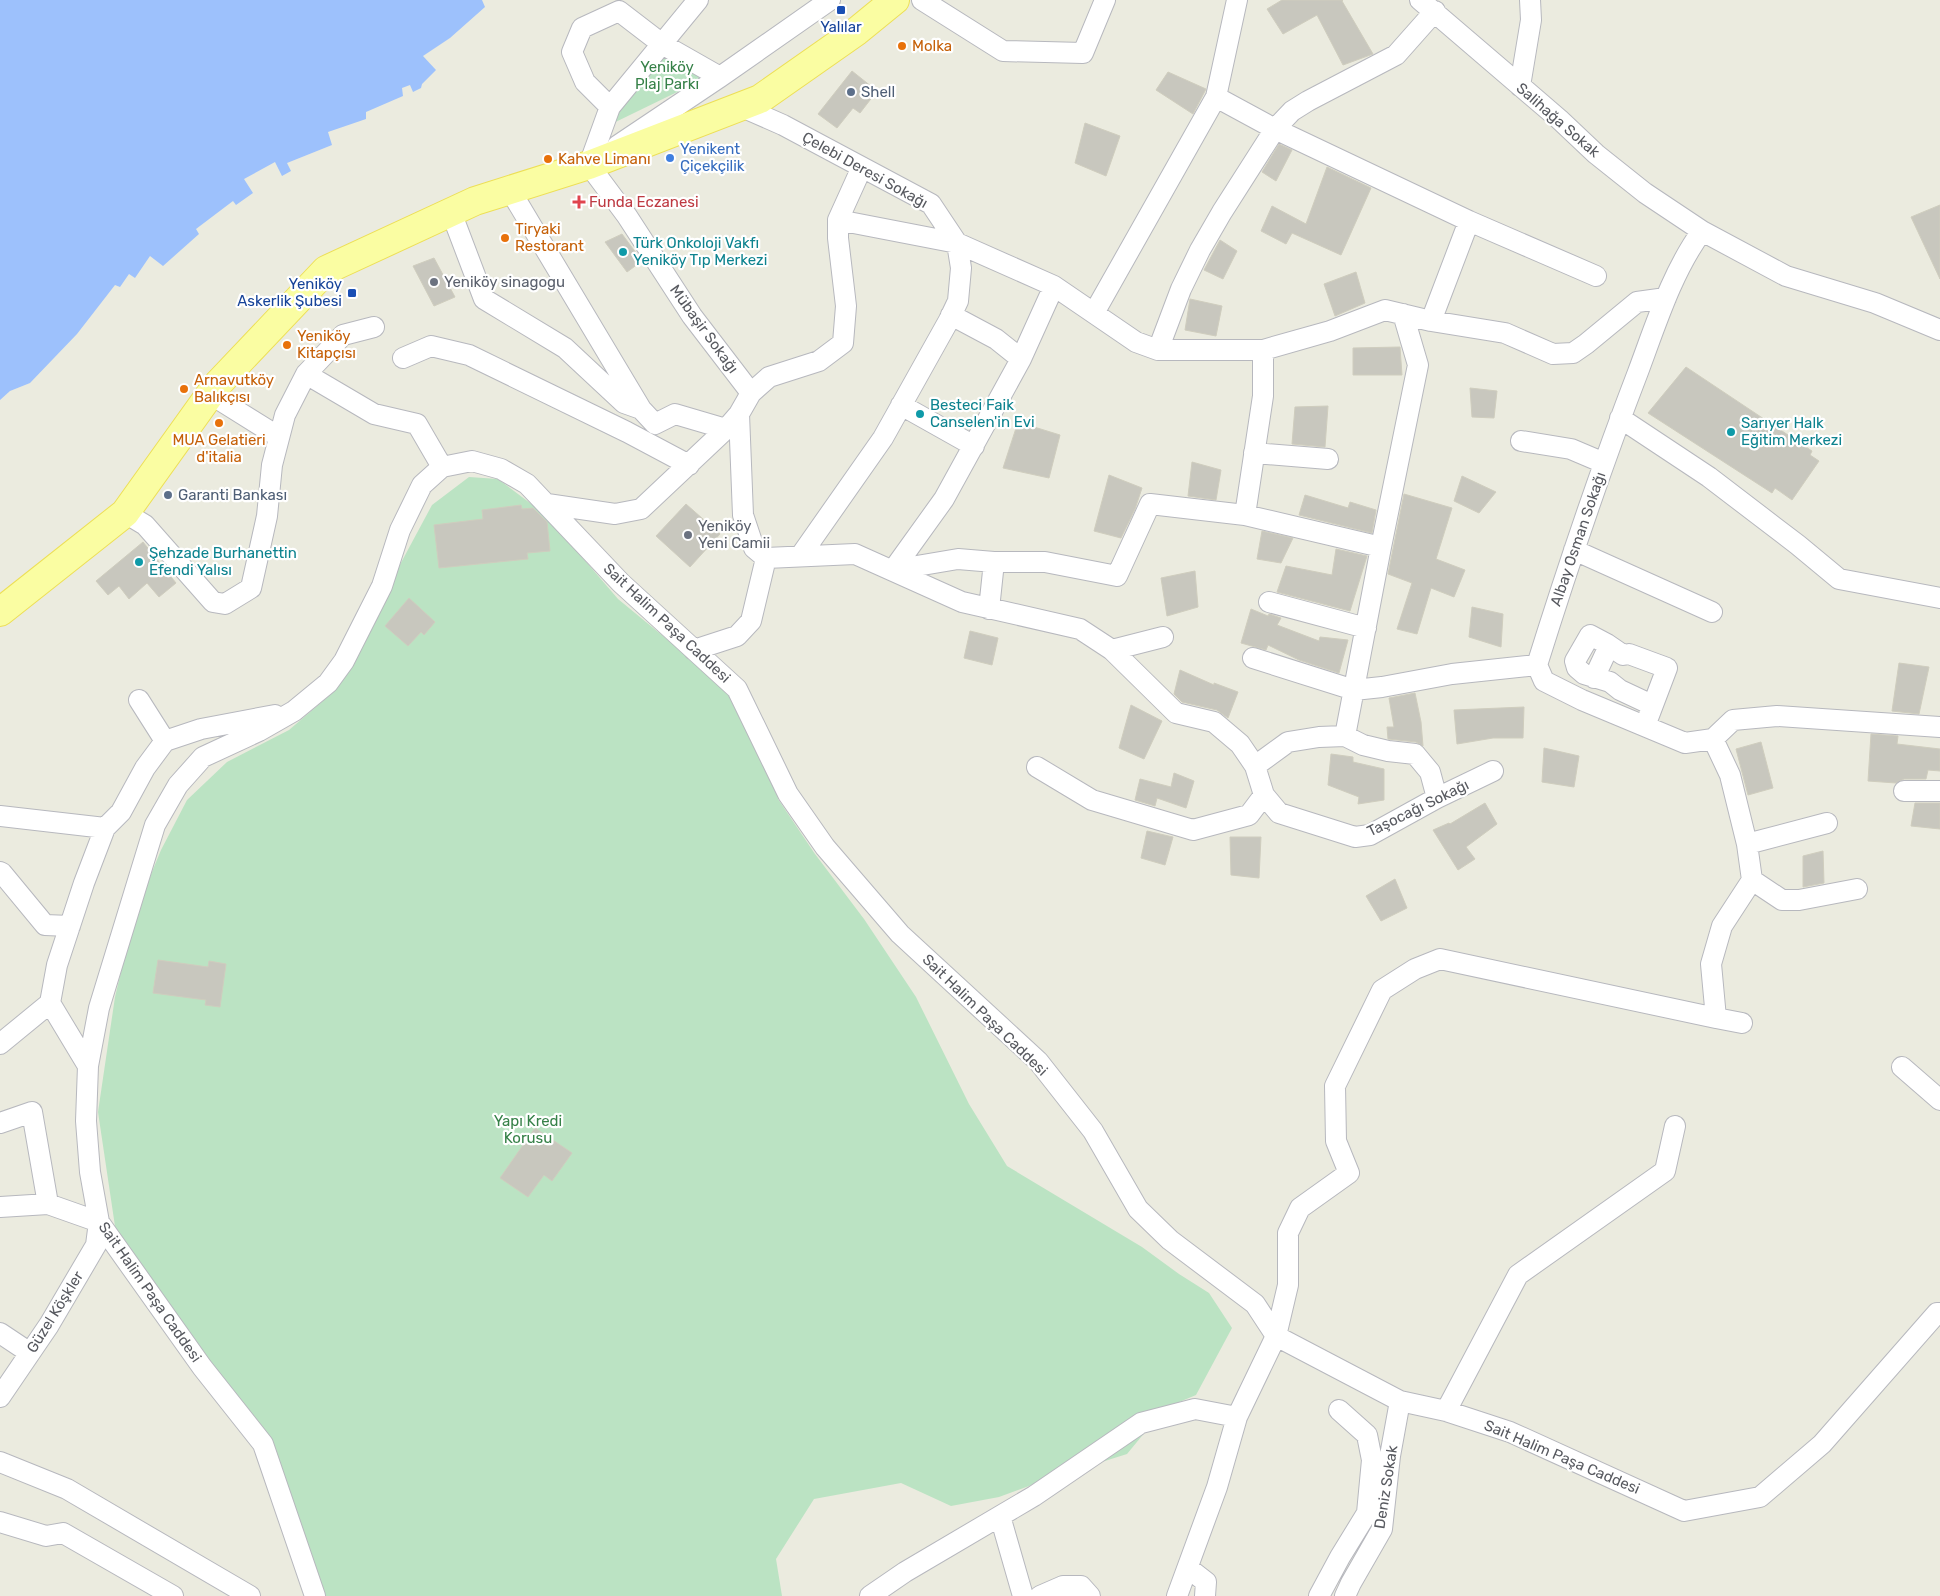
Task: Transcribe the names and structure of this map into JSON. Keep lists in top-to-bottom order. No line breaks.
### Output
{"streets":{"street":["Salihağa Sokak","Çelebi Deresi Sokağı","Mübaşir Sokağı","Albay Osman Sokağı","Sait Halim Paşa Caddesi","Taşocağı Sokağı","Güzel Köşkler","Deniz Sokak"]},"crossings":[["Salihağa Sokak","Albay Osman Sokağı"],["Sait Halim Paşa Caddesi","Güzel Köşkler"],["Sait Halim Paşa Caddesi","Deniz Sokak"]],"parks":["Yeniköy Plaj Parkı","Yapı Kredi Korusu"],"places":{"transit":["Yalılar","Yeniköy Askerlik Şubesi"],"other":["Molka","Shell","Yenikent Çiçekçilik","Kahve Limanı","Tiryaki Restorant","Türk Onkoloji Vakfı Yeniköy Tıp Merkezi","Yeniköy sinagogu","Yeniköy Kitapçısı","Arnavutköy Balıkçısı","Besteci Faik Canselen'in Evi","MUA Gelatieri d'italia","Sarıyer Halk Eğitim Merkezi","Garanti Bankası","Yeniköy Yeni Camii","Şehzade Burhanettin Efendi Yalısı"],"health":["Funda Eczanesi"]}}
